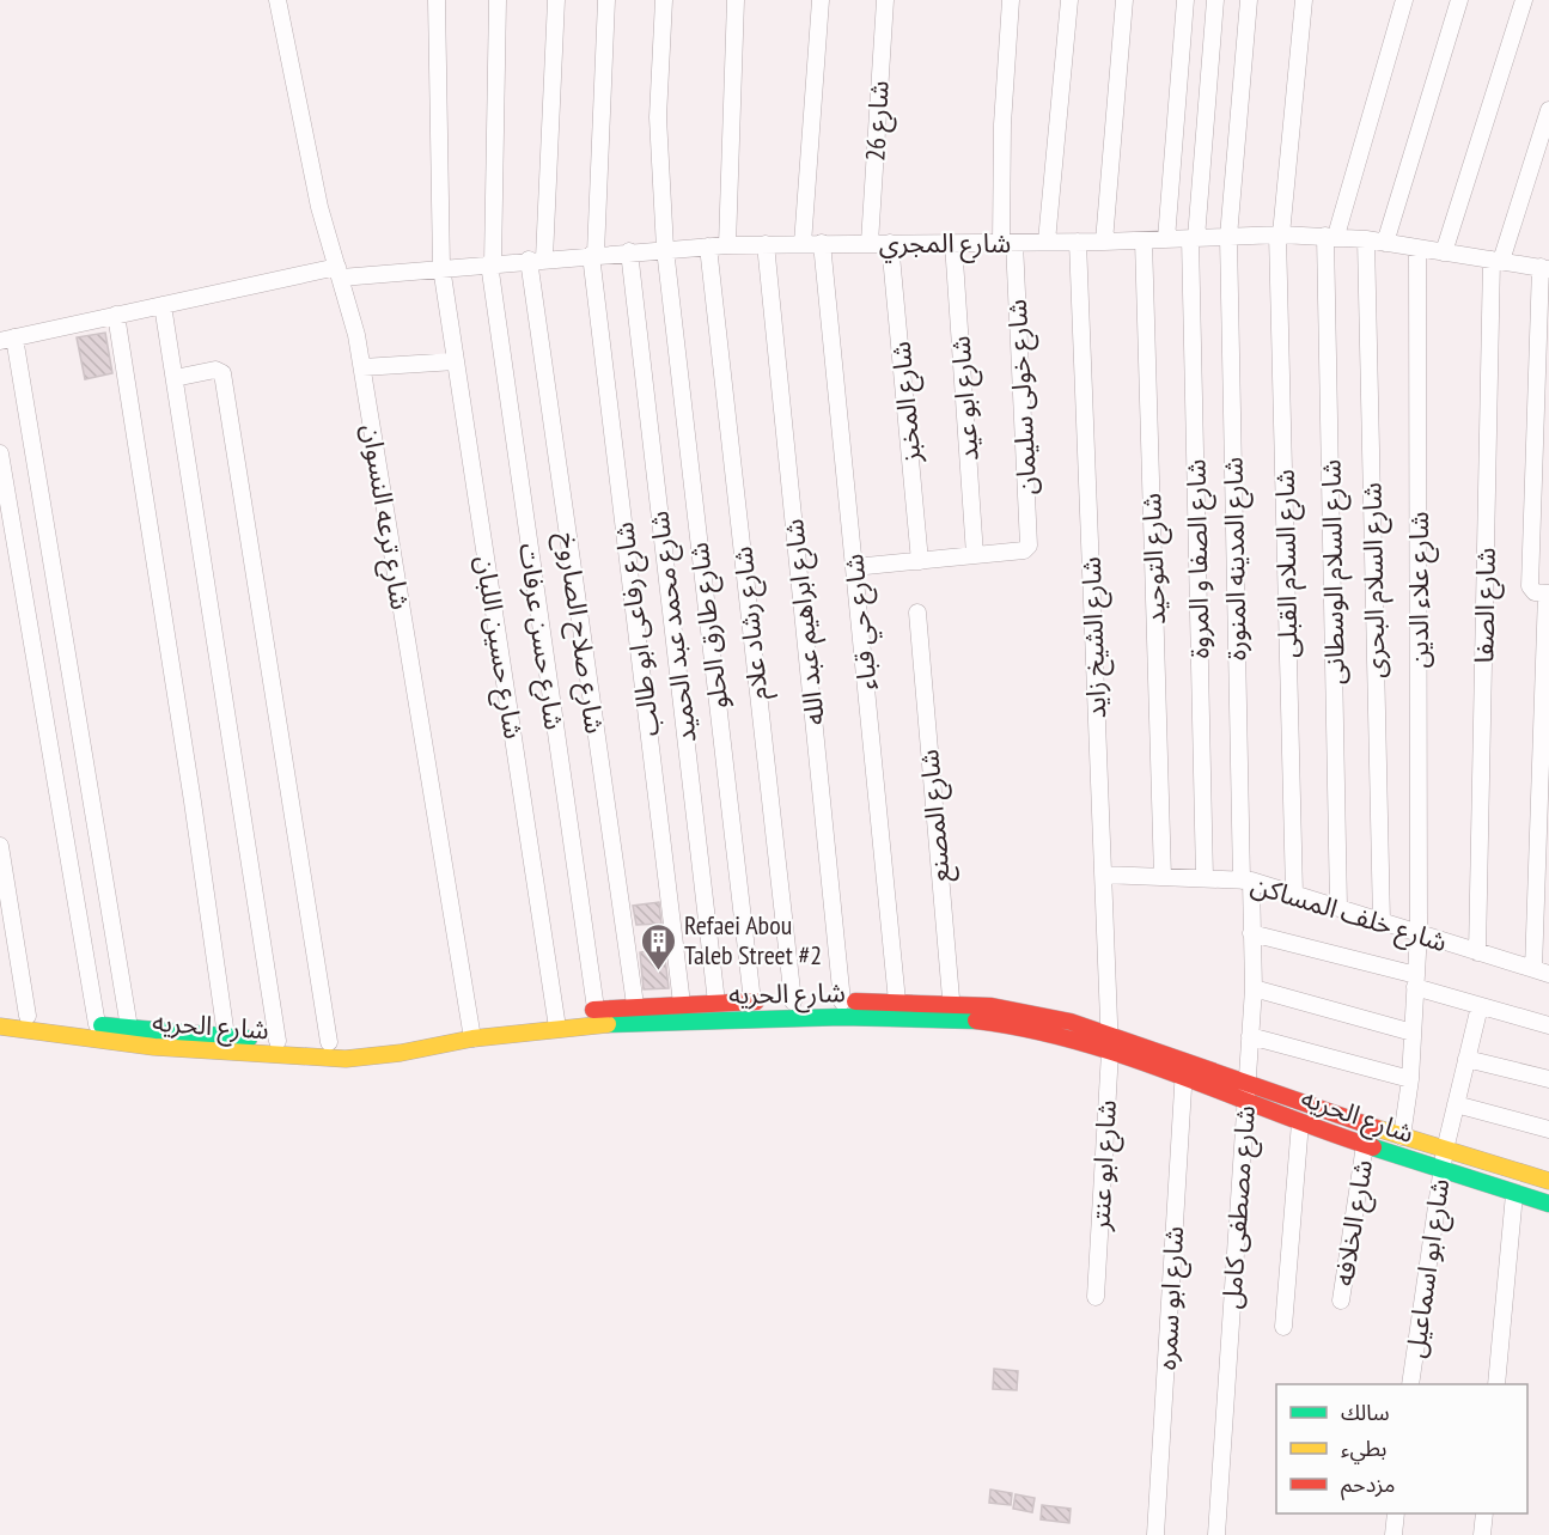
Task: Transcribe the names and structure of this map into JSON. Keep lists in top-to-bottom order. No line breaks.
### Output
{"streets":{"main road":["شارع الحريه"],"street":["شارع 26","شارع المجري","شارع خولى سليمان","شارع ابو عيد","شارع المخبز","شارع ترعه النسوان","شارع التوحيد","شارع الصفا و المروة","شارع المدينه المنورة","شارع السلام القبلى","شارع السلام الوسطانى","شارع السلام البحرى","شارع علاء الدين","شارع الصفا","شارع ابراهيم عبد الله","شارع حي قباء","شارع رشاد علام","شارع طارق الحلو","شارع محمد عبد الحميد","شارع رفاعى ابو طالب","شارع صلاح الصاروخ","شارع حسن عرفات","شارع الشيخ زايد","شارع حسين اللبان","شارع المصنع","شارع خلف المساكن","شارع ابو عنتر","شارع مصطفى كامل","شارع الخلافه","شارع ابو اسماعيل","شارع ابو سمره"]},"crossings":[["شارع 26","شارع المجري"],["شارع المجري","شارع خولى سليمان"],["شارع المجري","شارع ابو عيد"],["شارع المجري","شارع المخبز"],["شارع المجري","شارع ترعه النسوان"],["شارع المجري","شارع التوحيد"],["شارع المجري","شارع الصفا و المروة"],["شارع المجري","شارع المدينه المنورة"],["شارع المجري","شارع السلام القبلى"],["شارع المجري","شارع السلام الوسطانى"],["شارع المجري","شارع السلام البحرى"],["شارع المجري","شارع علاء الدين"],["شارع المجري","شارع الصفا"],["شارع المجري","شارع ابراهيم عبد الله"],["شارع المجري","شارع حي قباء"],["شارع المجري","شارع رشاد علام"],["شارع المجري","شارع طارق الحلو"],["شارع المجري","شارع محمد عبد الحميد"],["شارع المجري","شارع رفاعى ابو طالب"],["شارع المجري","شارع صلاح الصاروخ"],["شارع المجري","شارع حسن عرفات"],["شارع المجري","شارع الشيخ زايد"],["شارع المجري","شارع حسين اللبان"],["شارع خولى سليمان","شارع ابو عيد"],["شارع ترعه النسوان","شارع الحريه"],["شارع التوحيد","شارع خلف المساكن"],["شارع الصفا و المروة","شارع خلف المساكن"],["شارع المدينه المنورة","شارع خلف المساكن"],["شارع المدينه المنورة","شارع مصطفى كامل"],["شارع السلام القبلى","شارع خلف المساكن"],["شارع السلام الوسطانى","شارع خلف المساكن"],["شارع السلام البحرى","شارع خلف المساكن"],["شارع علاء الدين","شارع خلف المساكن"],["شارع علاء الدين","شارع الحريه"],["شارع الصفا","شارع خلف المساكن"],["شارع ابراهيم عبد الله","شارع الحريه"],["شارع حي قباء","شارع الحريه"],["شارع رشاد علام","شارع الحريه"],["شارع طارق الحلو","شارع الحريه"],["شارع محمد عبد الحميد","شارع الحريه"],["شارع رفاعى ابو طالب","شارع الحريه"],["شارع صلاح الصاروخ","شارع الحريه"],["شارع حسن عرفات","شارع الحريه"],["شارع الشيخ زايد","شارع خلف المساكن"],["شارع الشيخ زايد","شارع الحريه"],["شارع الشيخ زايد","شارع ابو عنتر"],["شارع حسين اللبان","شارع الحريه"],["شارع المصنع","شارع الحريه"],["شارع خلف المساكن","شارع مصطفى كامل"],["شارع الحريه","شارع ابو عنتر"],["شارع الحريه","شارع مصطفى كامل"],["شارع الحريه","شارع الخلافه"],["شارع الحريه","شارع ابو اسماعيل"],["شارع الحريه","شارع ابو سمره"]],"places":{"building":["Refaei Abou Taleb Street #2"]},"legend":["سالك","بطيء","مزدحم"]}
